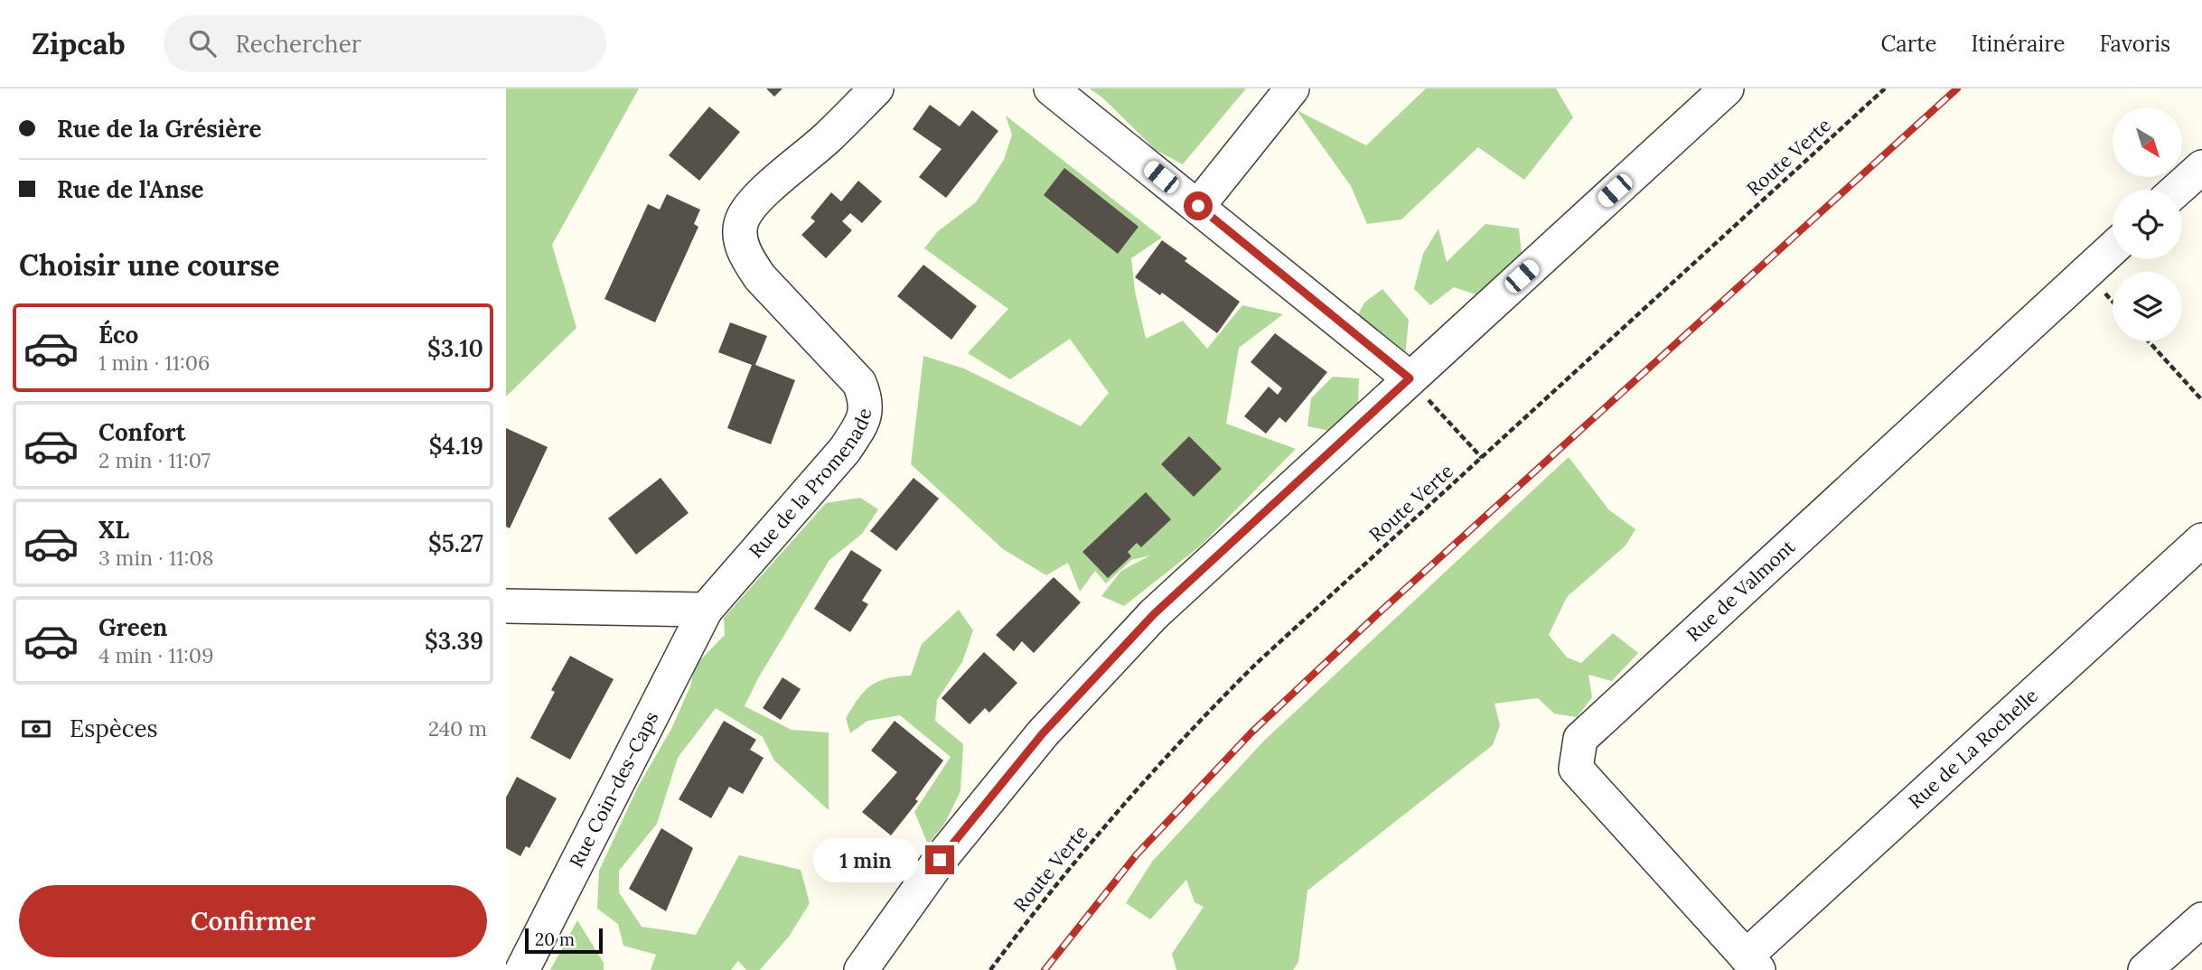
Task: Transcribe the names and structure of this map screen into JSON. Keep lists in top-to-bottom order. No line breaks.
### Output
{"streets":{"street":["Rue de la Promenade","Rue de Valmont","Rue de La Rochelle","Rue Coin-des-Caps"],"path":["Route Verte"]},"crossings":[["Rue de la Promenade","Rue Coin-des-Caps"],["Rue de Valmont","Rue de La Rochelle"]],"scale_bar":"20 m","north":"bottom right","page":{"header":"Zipcab","search":"Rechercher","nav":["Carte","Itinéraire","Favoris"],"banner":["Rue de la Grésière","Rue de l'Anse"],"heading":"Choisir une course","list":[{"name":"Éco","note":"1 min · 11:06","value":"$3.10"},{"name":"Confort","note":"2 min · 11:07","value":"$4.19"},{"name":"XL","note":"3 min · 11:08","value":"$5.27"},{"name":"Green","note":"4 min · 11:09","value":"$3.39"}],"pay":["Espèces","240 m"],"bubble":"1 min","buttons":"Confirmer","scale":"20 m"}}
